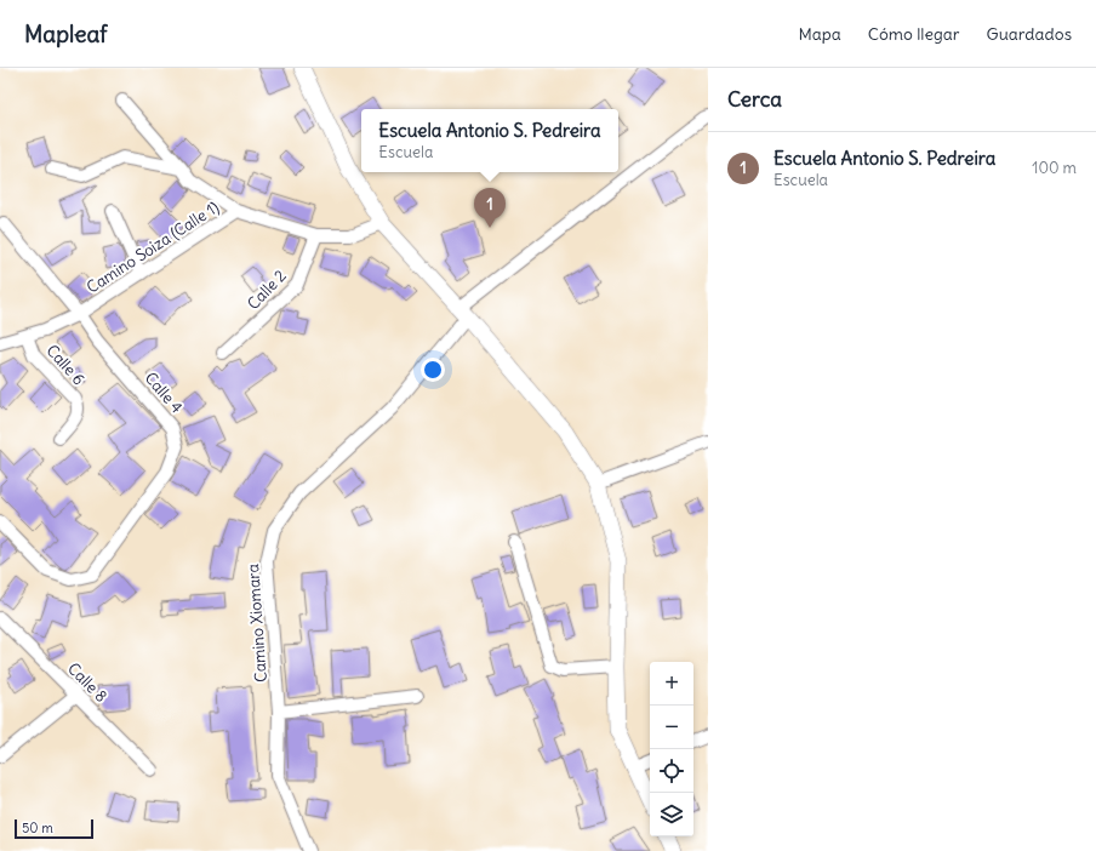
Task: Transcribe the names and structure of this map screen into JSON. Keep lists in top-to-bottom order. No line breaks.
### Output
{"streets":{"street":["Camino Soiza (Calle 1)","Calle 2","Calle 6","Calle 4","Camino Xiomara","Calle 8"]},"crossings":[["Camino Soiza (Calle 1)","Calle 2"],["Camino Soiza (Calle 1)","Calle 6"],["Camino Soiza (Calle 1)","Calle 4"]],"scale_bar":"50 m","page":{"header":"Mapleaf","nav":["Mapa","Cómo llegar","Guardados"],"heading":"Cerca","popup":["Escuela Antonio S. Pedreira","Escuela"],"list":[{"mark":"1","name":"Escuela Antonio S. Pedreira","note":"Escuela","value":"100 m"}],"pins":"1","map_buttons":["+","−"],"scale":"50 m"}}
